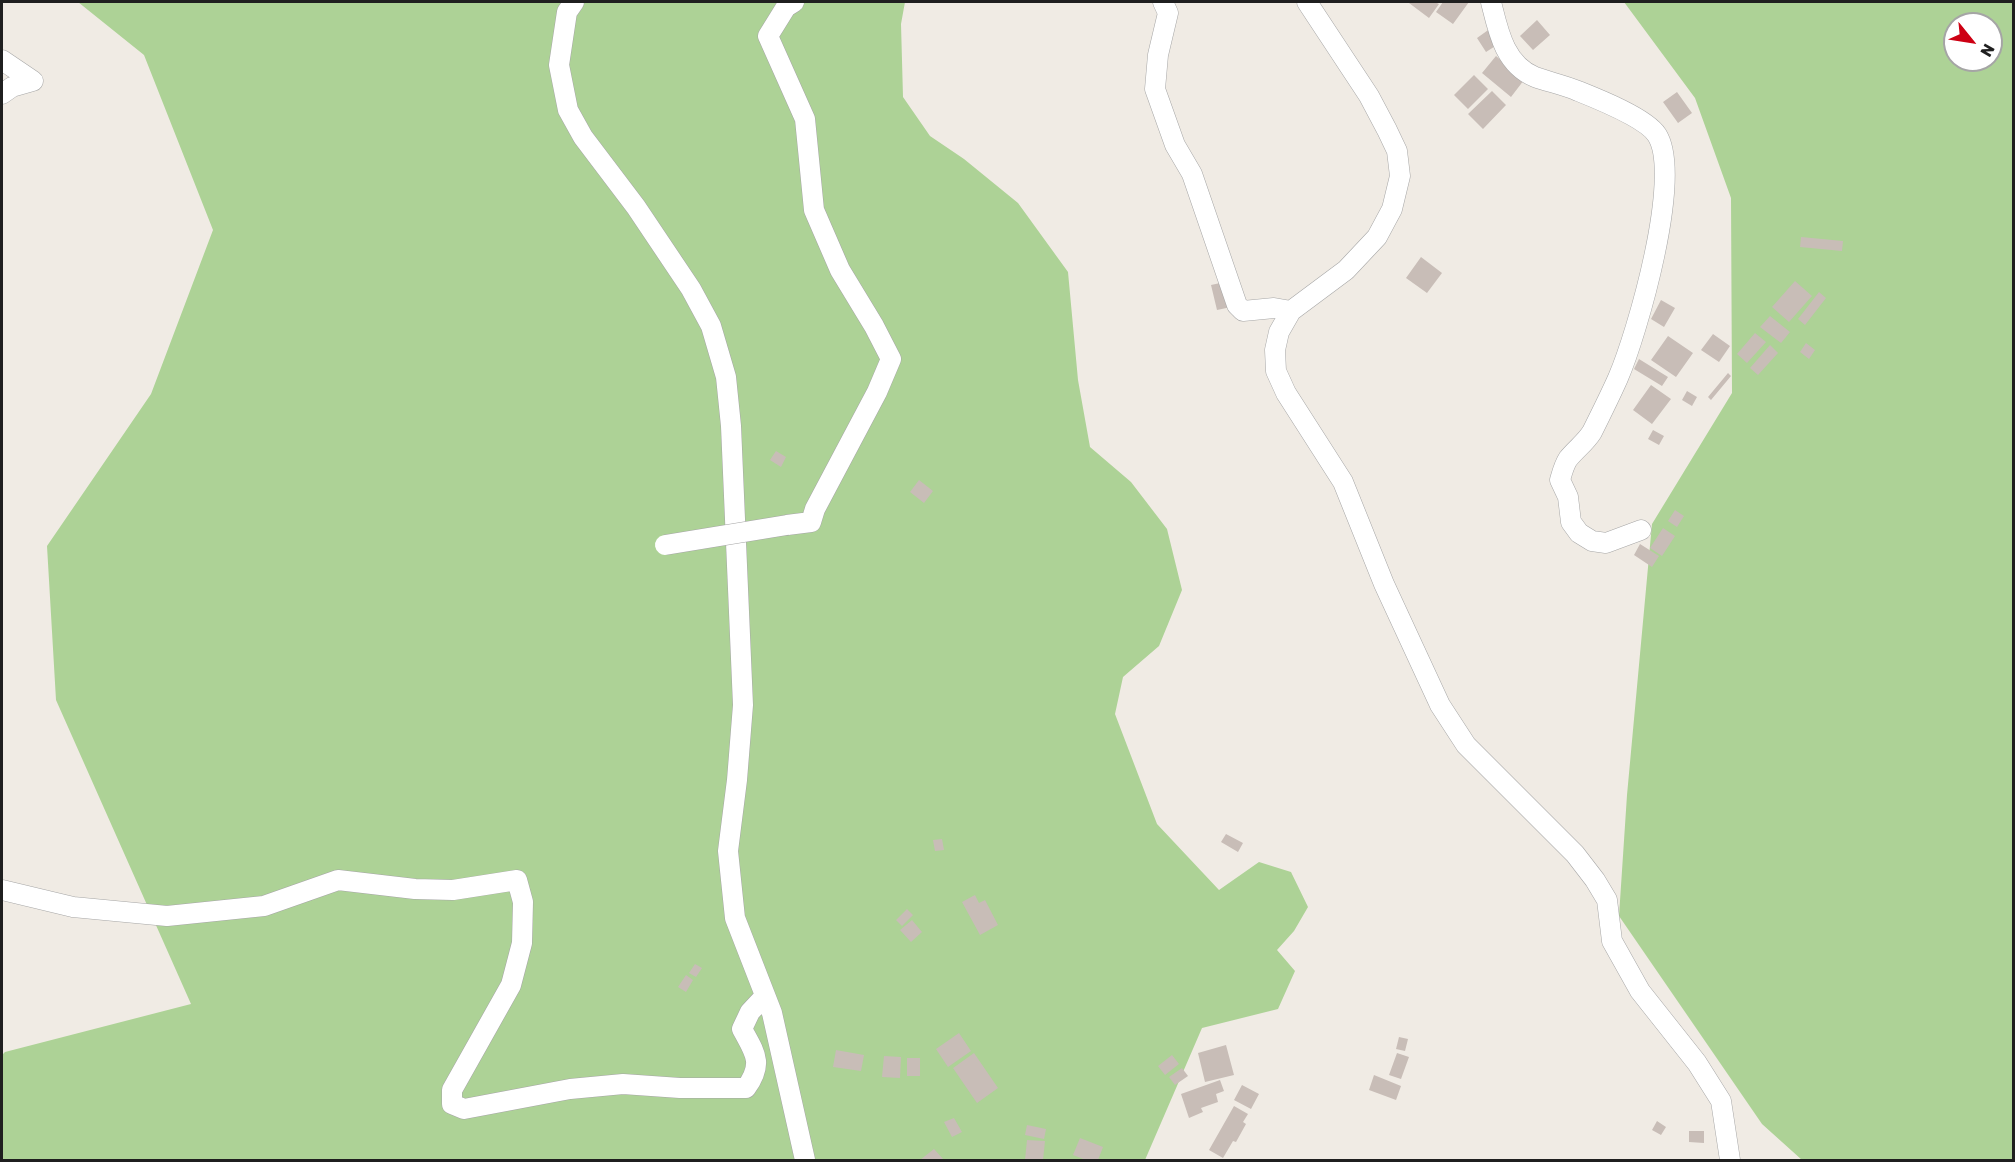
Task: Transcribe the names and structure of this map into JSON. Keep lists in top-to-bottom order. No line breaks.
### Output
{"north":"bottom right"}
